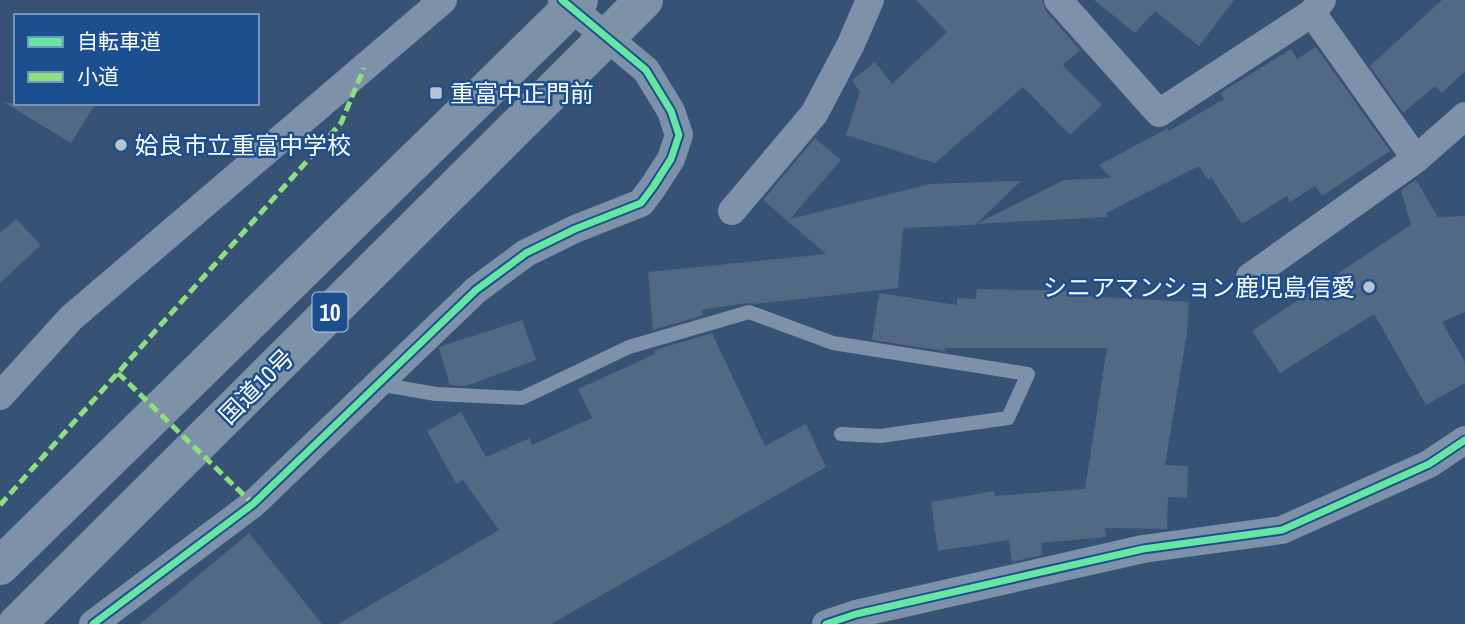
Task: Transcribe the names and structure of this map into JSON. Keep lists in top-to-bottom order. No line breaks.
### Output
{"streets":{"highway":["10","国道10号"]},"places":{"transit":["重富中正門前"],"other":["姶良市立重富中学校","シニアマンション鹿児島信愛"]},"legend":["自転車道","小道"]}
